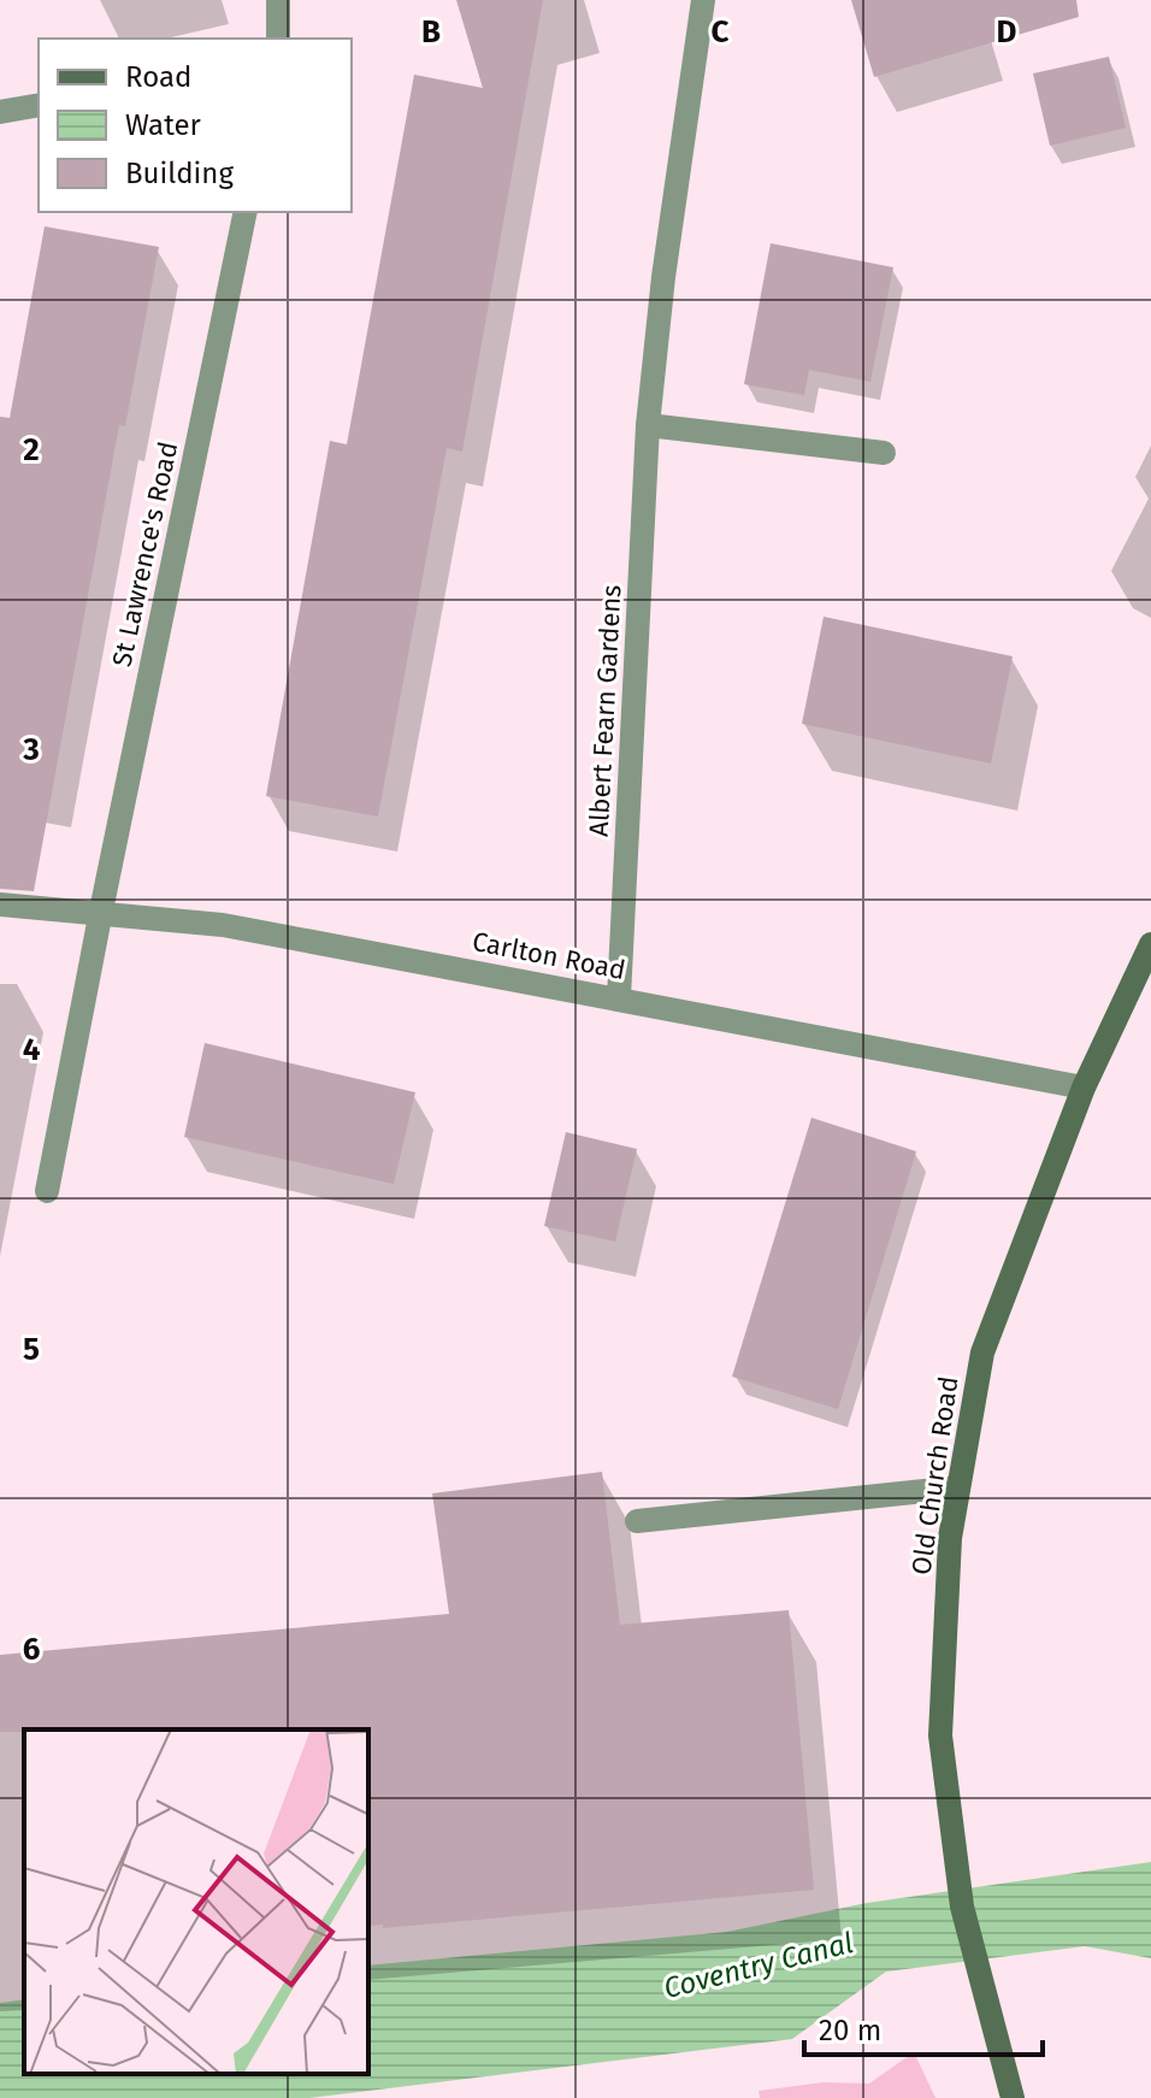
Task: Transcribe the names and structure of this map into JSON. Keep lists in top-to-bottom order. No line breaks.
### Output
{"streets":{"main road":["Old Church Road"],"street":["St Lawrence's Road","Albert Fearn Gardens","Carlton Road"]},"crossings":[["St Lawrence's Road","Carlton Road"],["Albert Fearn Gardens","Carlton Road"],["Carlton Road","Old Church Road"]],"water":["Coventry Canal"],"legend":["Road","Water","Building"],"scale_bar":"20 m","grid":{"columns":["B","C","D"],"rows":["2","3","4","5","6"]}}
